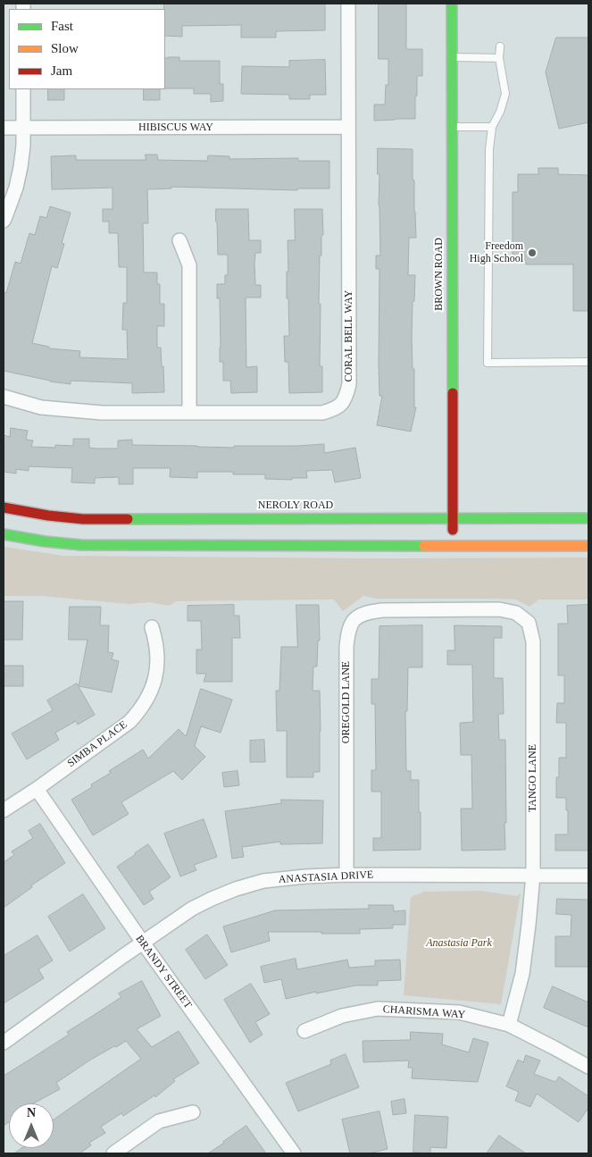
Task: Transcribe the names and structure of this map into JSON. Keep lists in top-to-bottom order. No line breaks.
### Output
{"streets":{"street":["HIBISCUS WAY","BROWN ROAD","CORAL BELL WAY","NEROLY ROAD","OREGOLD LANE","SIMBA PLACE","TANGO LANE","ANASTASIA DRIVE","BRANDY STREET","CHARISMA WAY"]},"crossings":[["HIBISCUS WAY","CORAL BELL WAY"],["BROWN ROAD","NEROLY ROAD"],["OREGOLD LANE","TANGO LANE"],["OREGOLD LANE","ANASTASIA DRIVE"],["SIMBA PLACE","BRANDY STREET"],["TANGO LANE","ANASTASIA DRIVE"],["TANGO LANE","CHARISMA WAY"],["ANASTASIA DRIVE","BRANDY STREET"]],"parks":["Anastasia Park"],"places":["Freedom High School"],"legend":["Fast","Slow","Jam"],"north":"top"}
